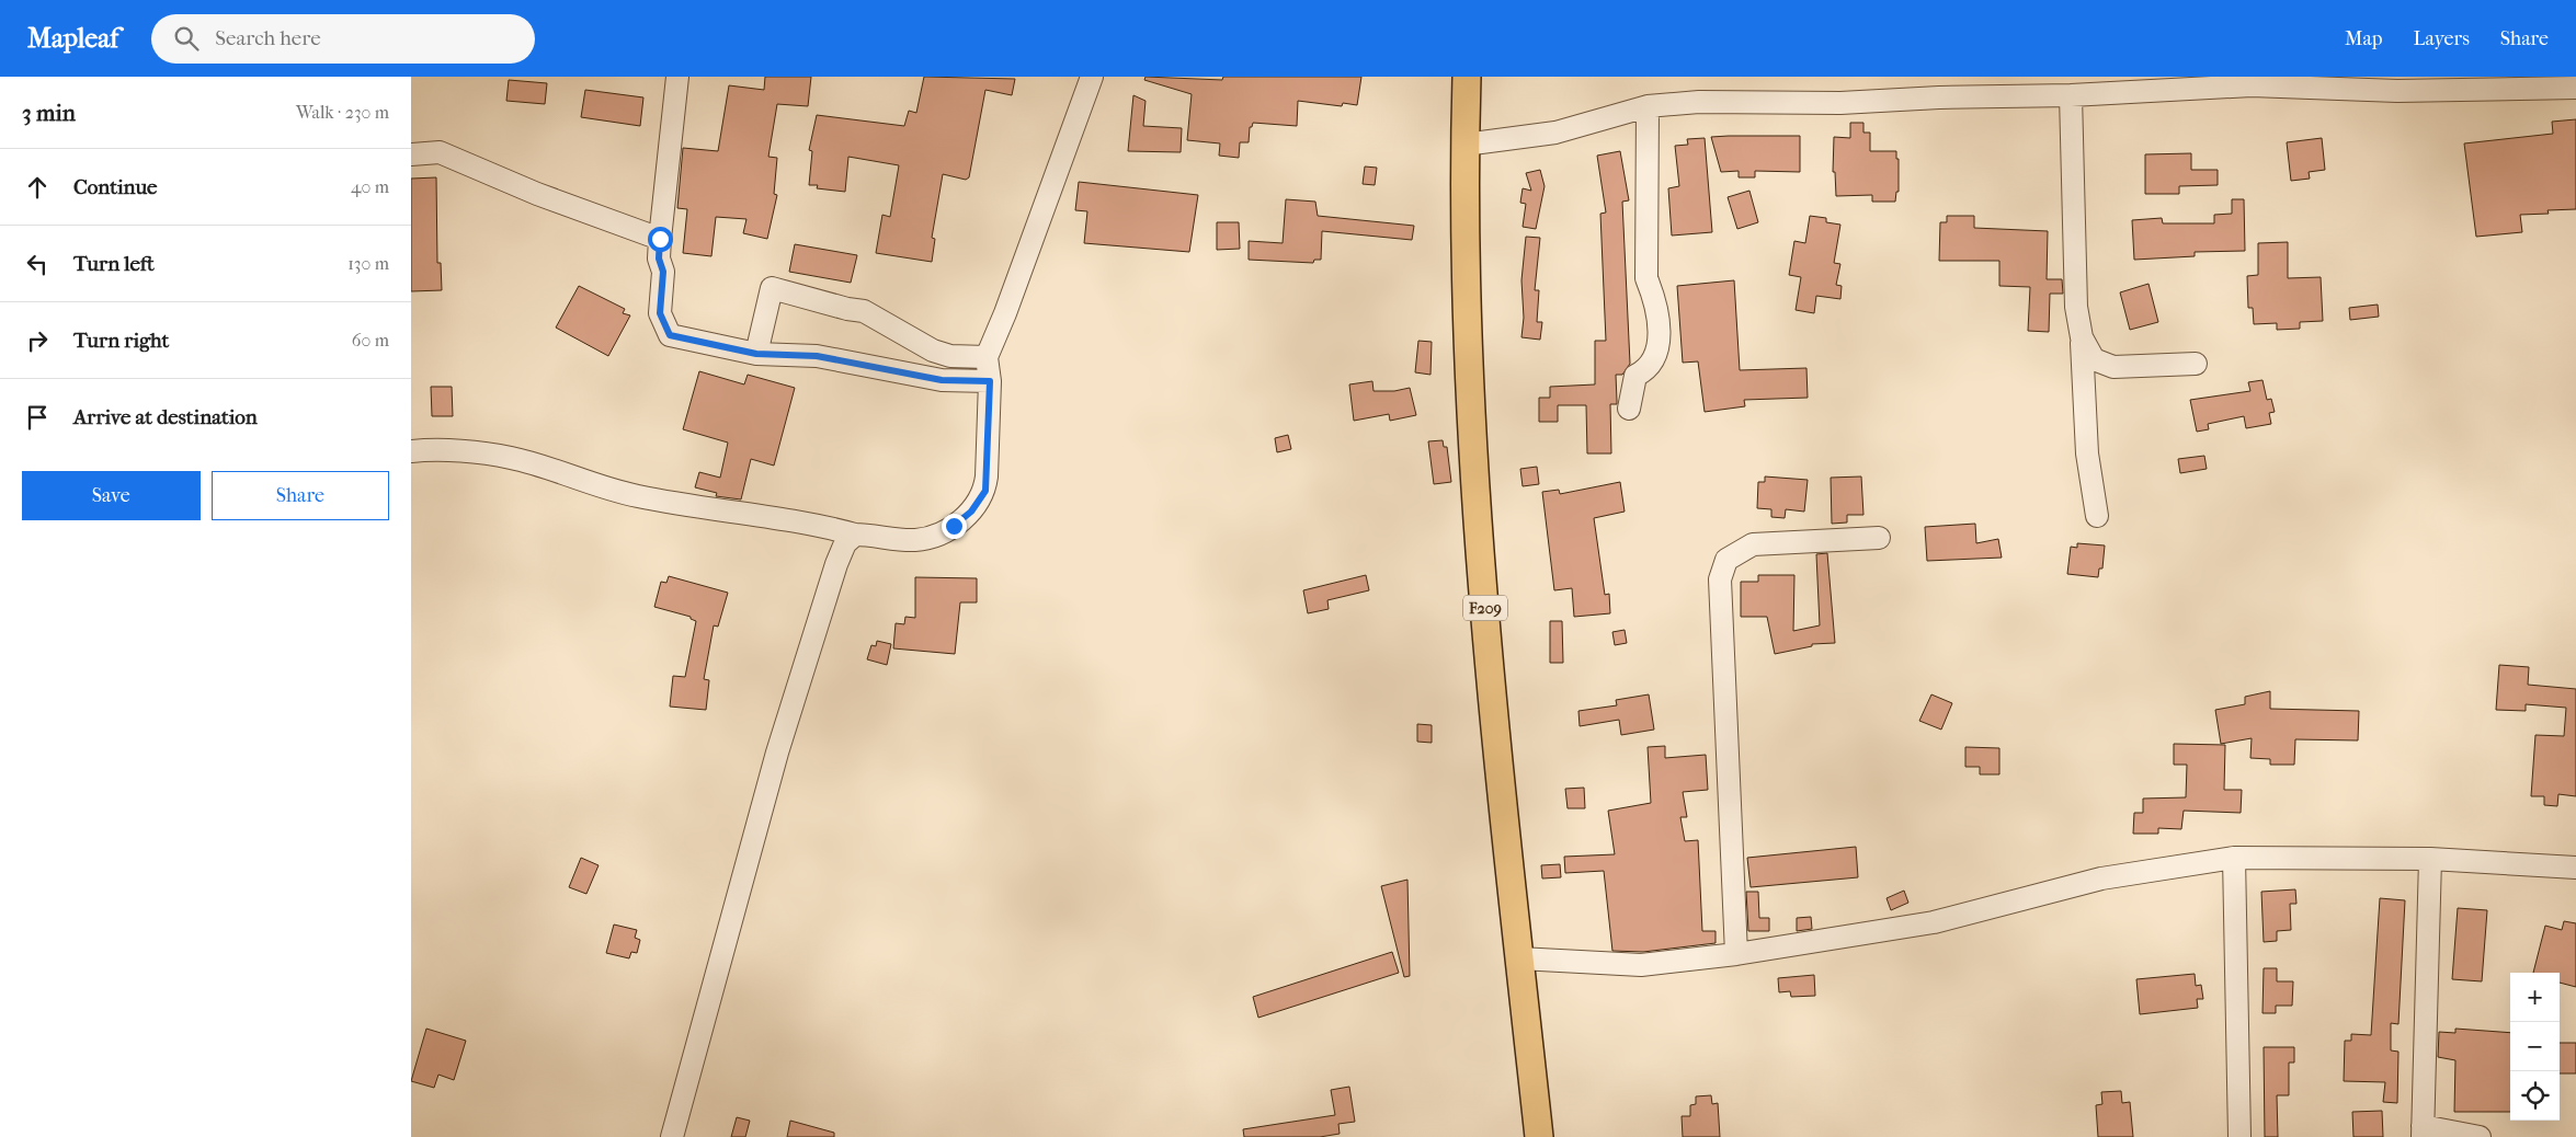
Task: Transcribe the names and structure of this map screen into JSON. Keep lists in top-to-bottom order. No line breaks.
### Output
{"streets":{"main road":["F209"]},"page":{"header":"Mapleaf","search":"Search here","nav":["Map","Layers","Share"],"heading":["3 min","Walk · 230 m"],"list":[["Continue","40 m"],["Turn left","130 m"],["Turn right","60 m"],"Arrive at destination"],"buttons":["Save","Share"],"map_buttons":["+","−"]}}
